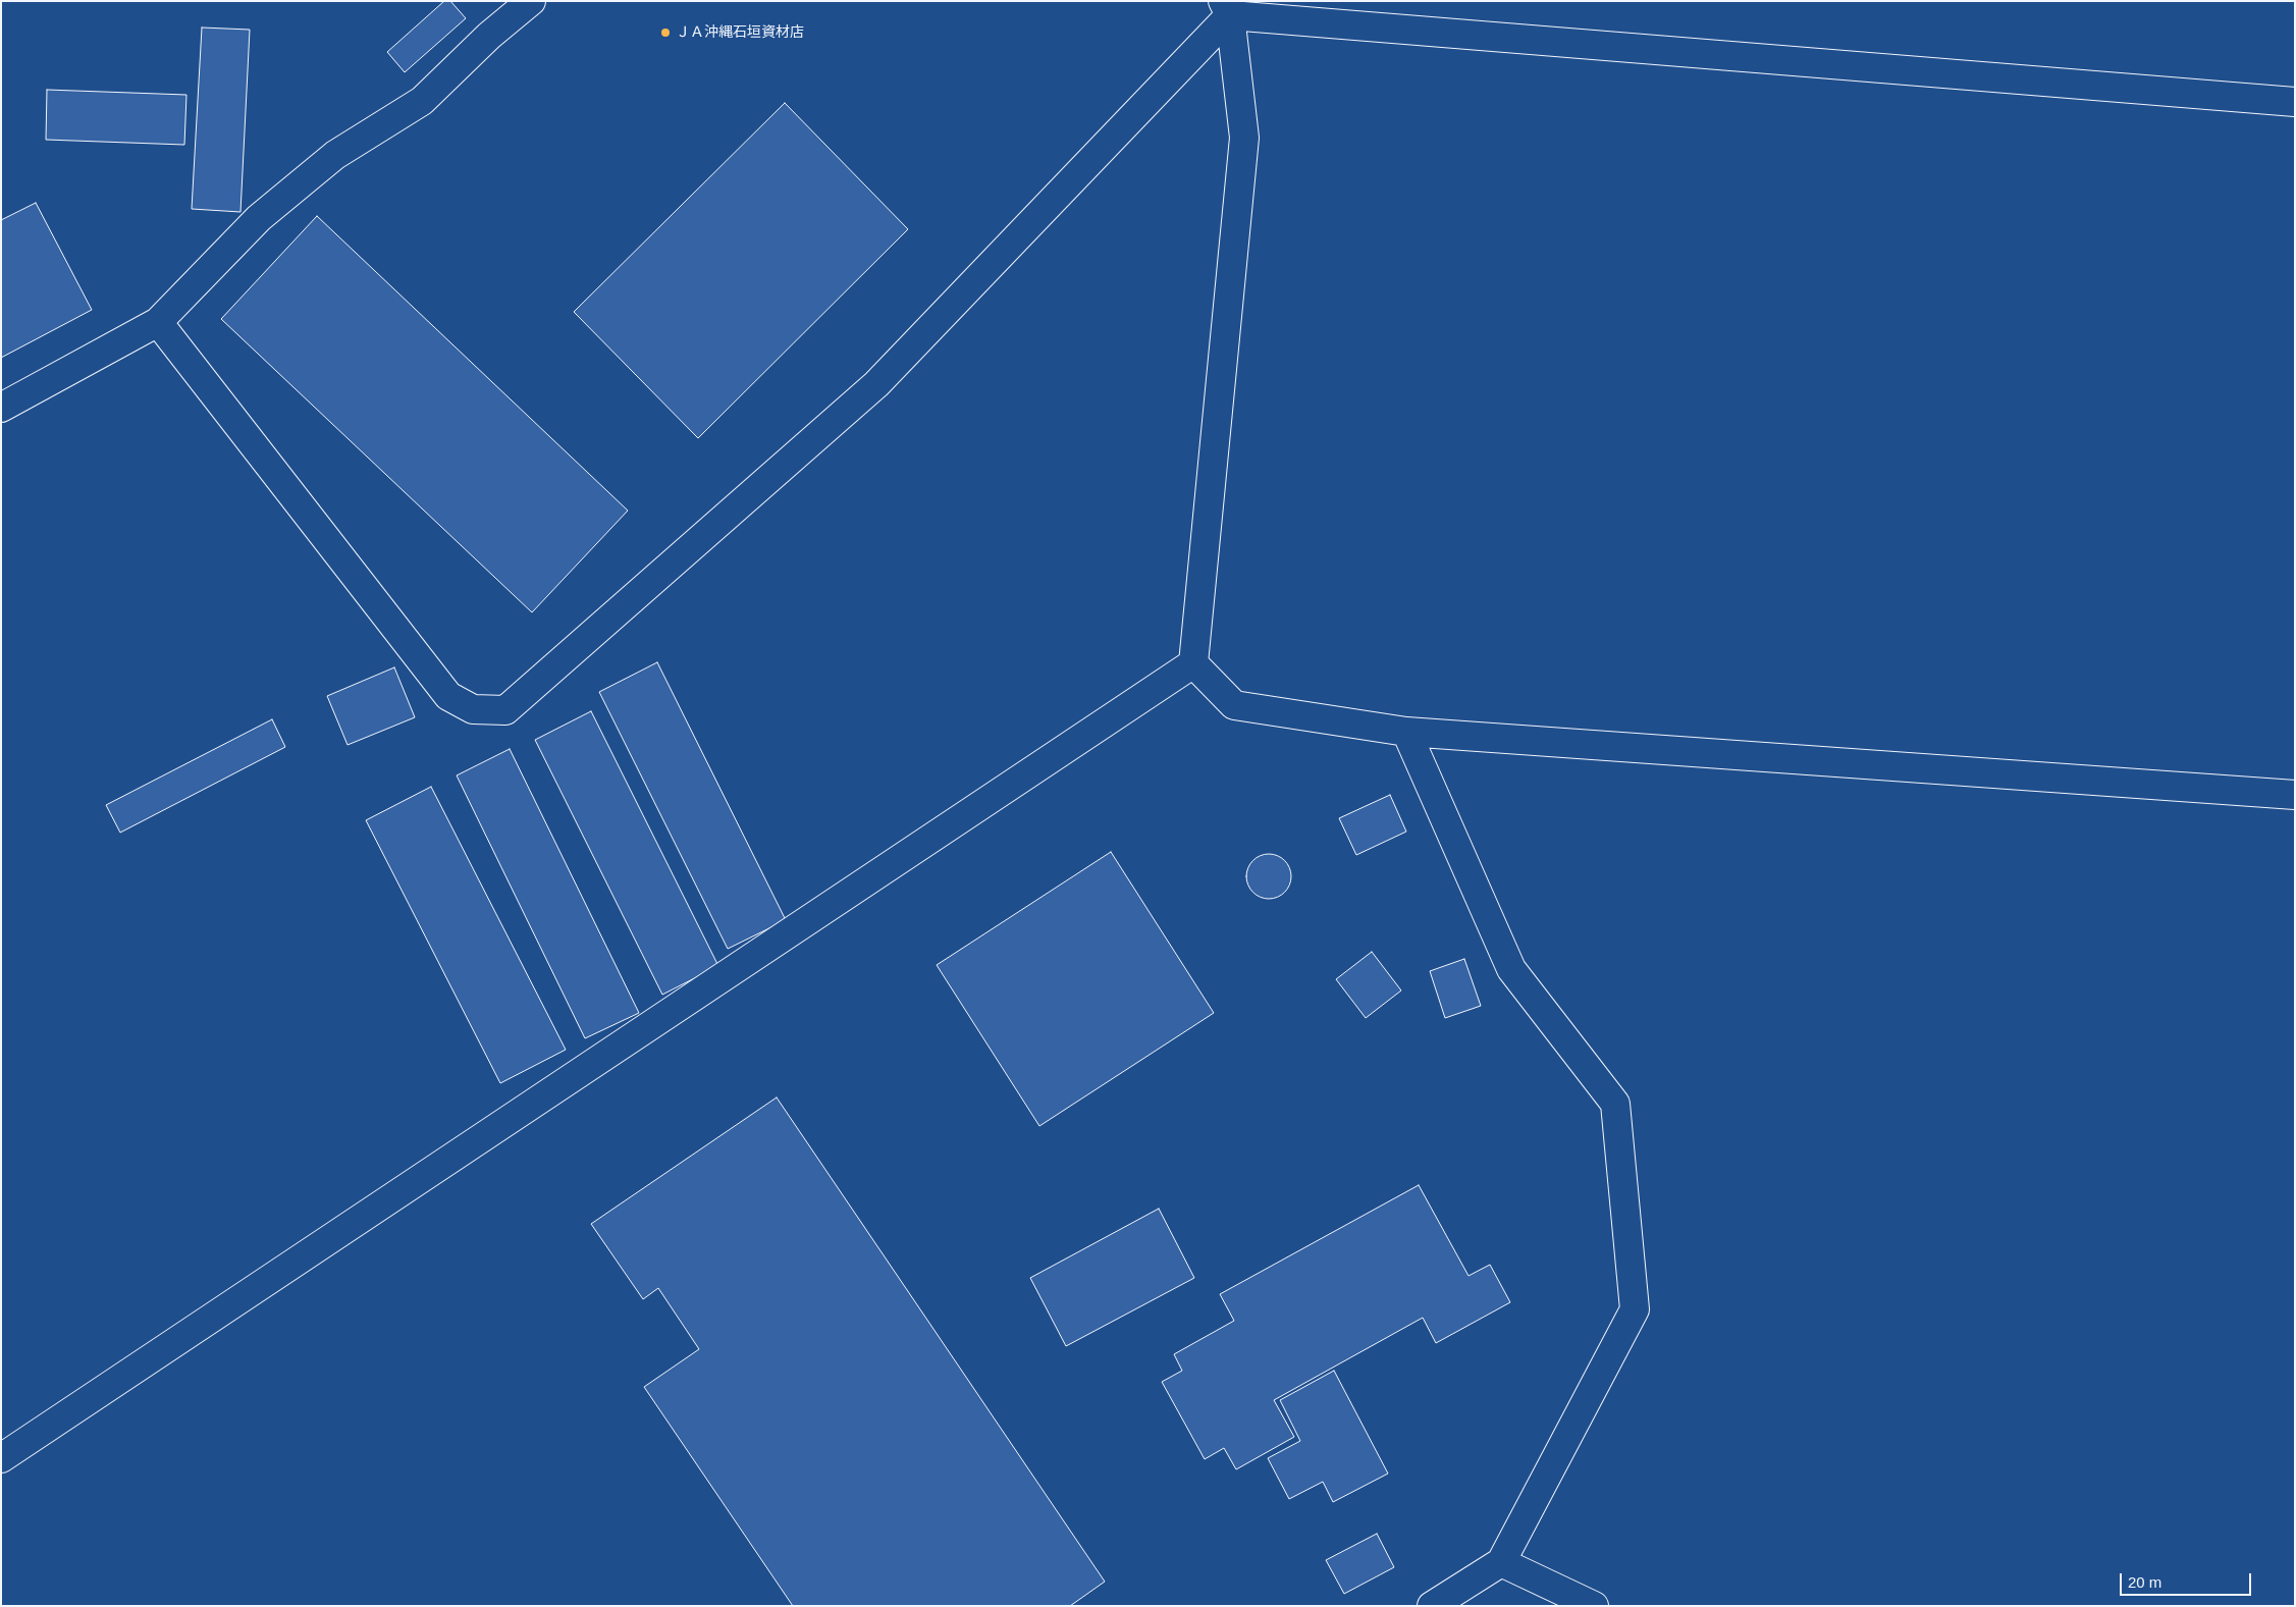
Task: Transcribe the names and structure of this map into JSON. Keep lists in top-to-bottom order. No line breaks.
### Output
{"places":["ＪＡ沖縄石垣資材店"],"scale_bar":"20 m"}
